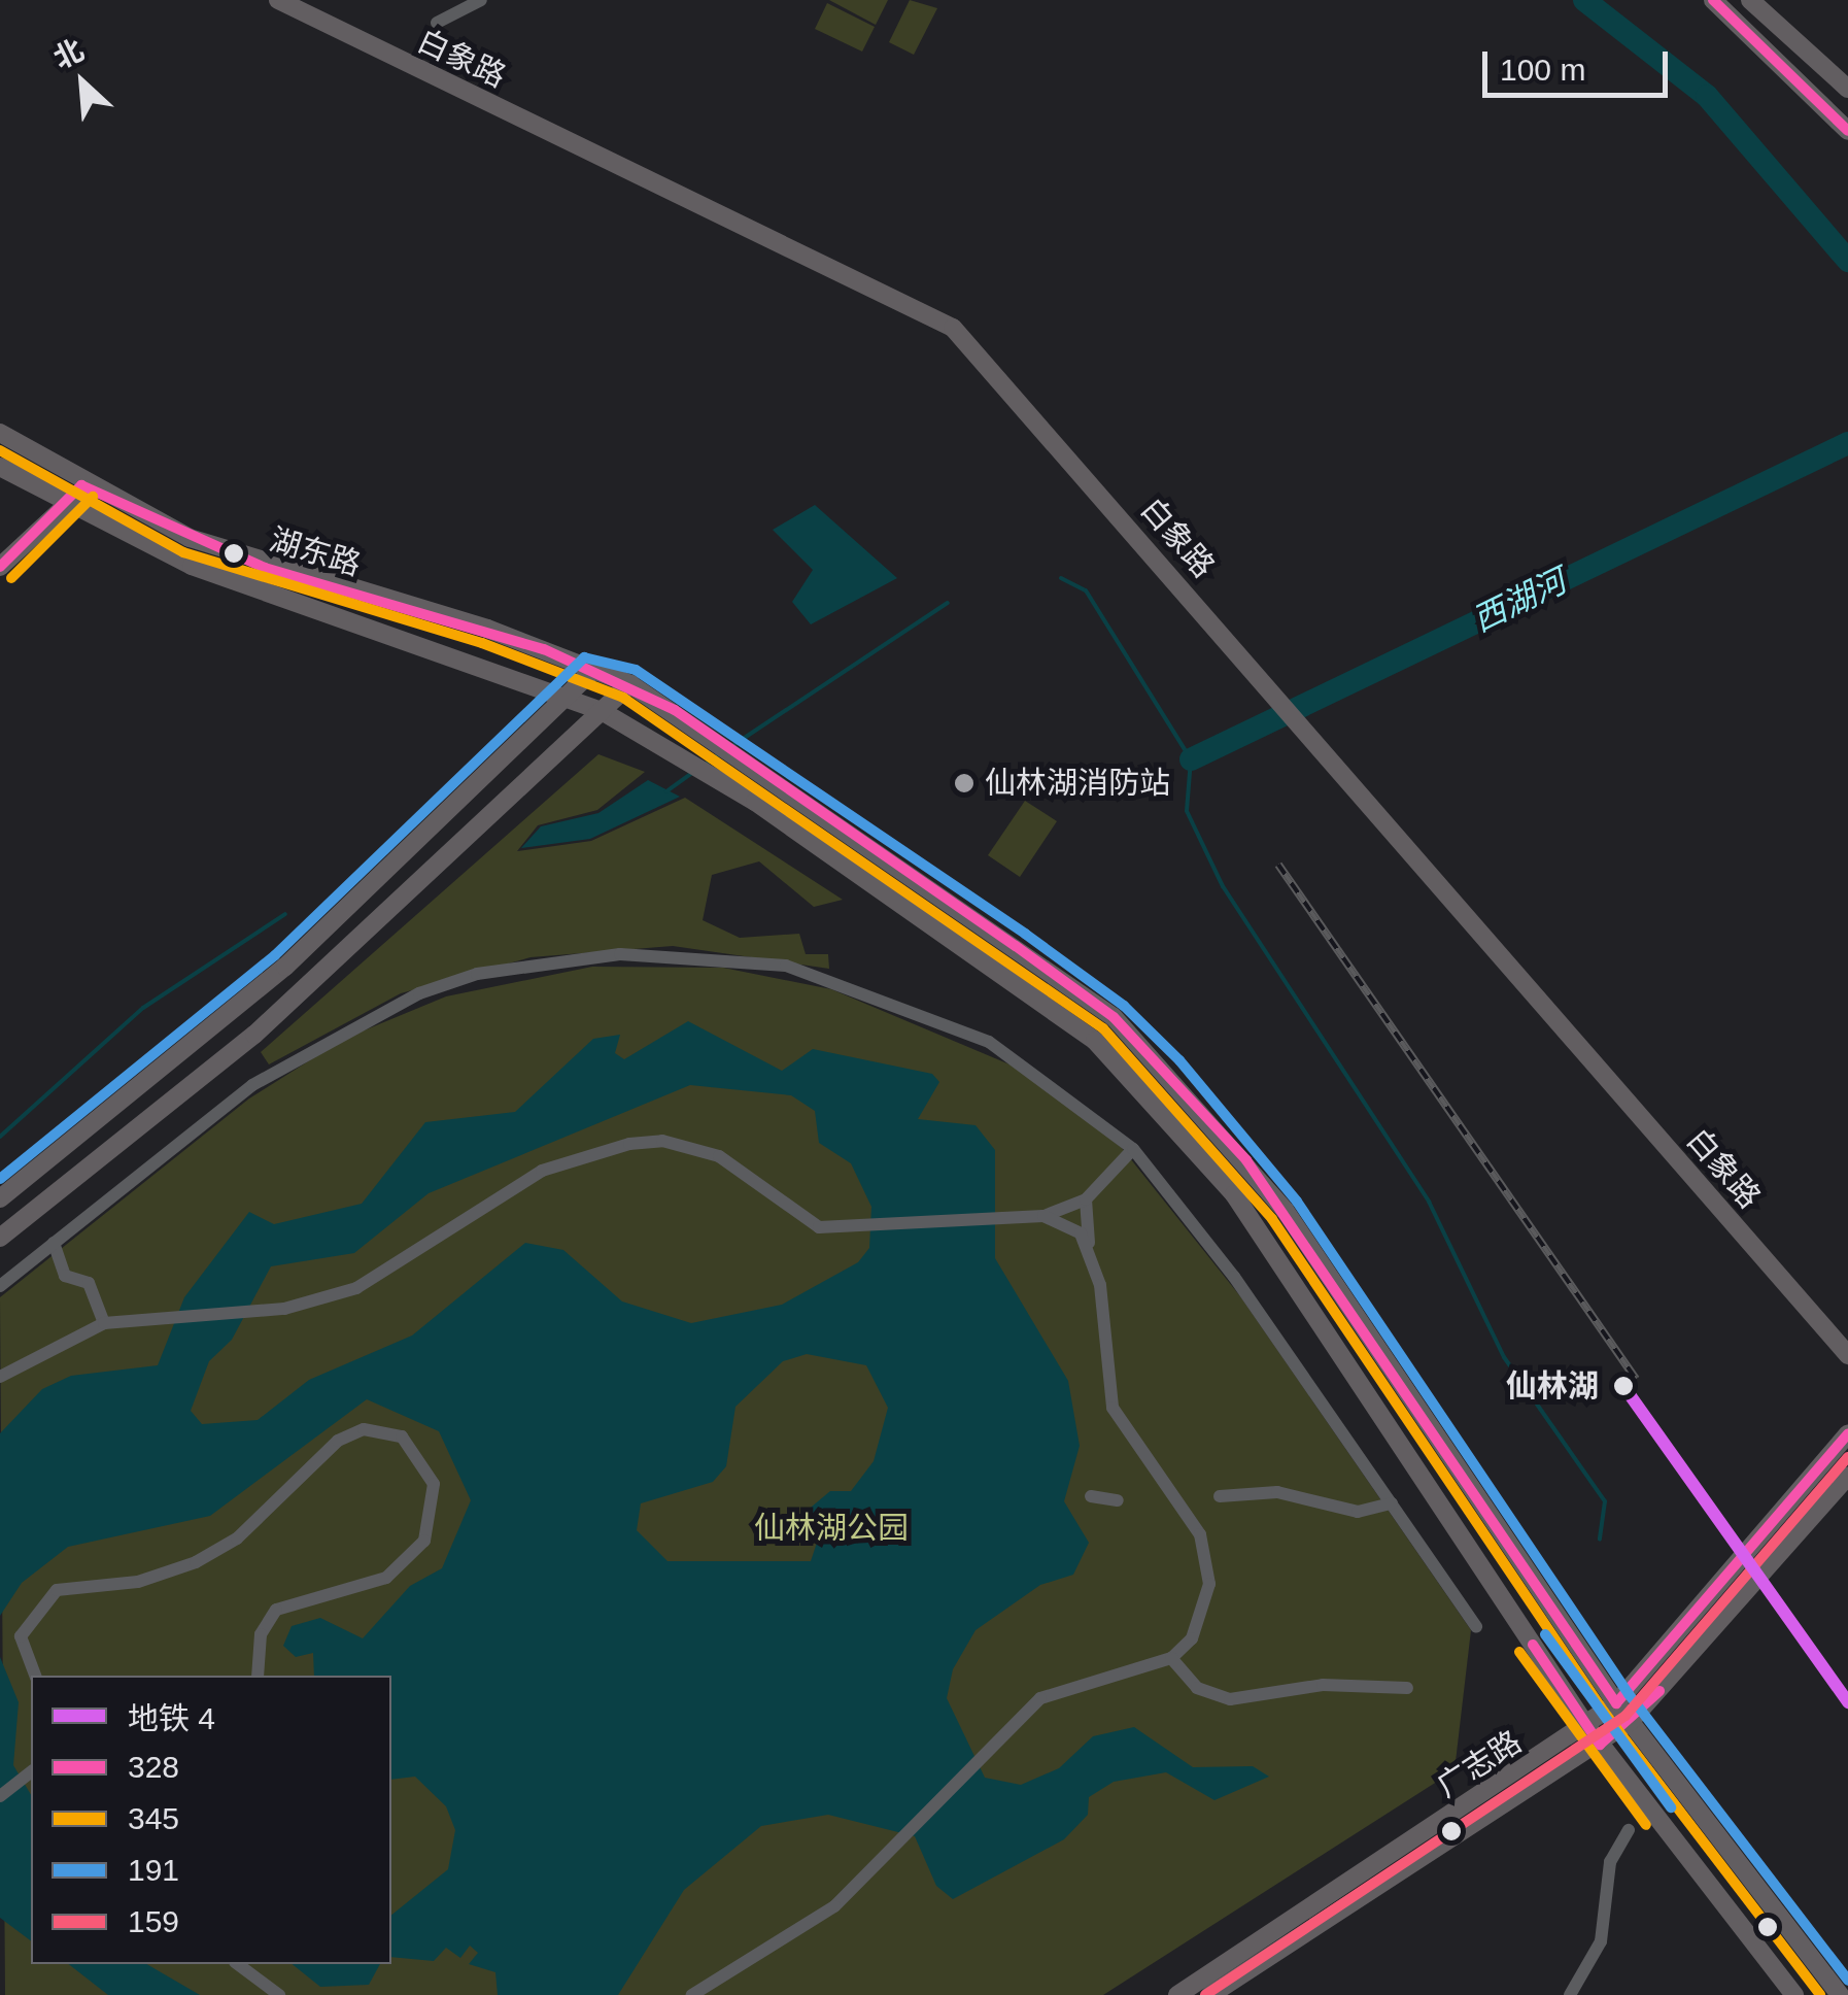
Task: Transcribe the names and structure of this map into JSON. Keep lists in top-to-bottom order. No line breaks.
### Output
{"streets":{"main road":["白象路","湖东路","广志路"]},"crossings":[["湖东路","广志路"]],"water":["西湖河"],"parks":["仙林湖公园"],"places":["仙林湖消防站","仙林湖"],"lines":["transit line 328","transit line 345","transit line 191","metro line 4","transit line 159"],"legend":["地铁 4","328","345","191","159"],"scale_bar":"100 m","north":"top left"}
